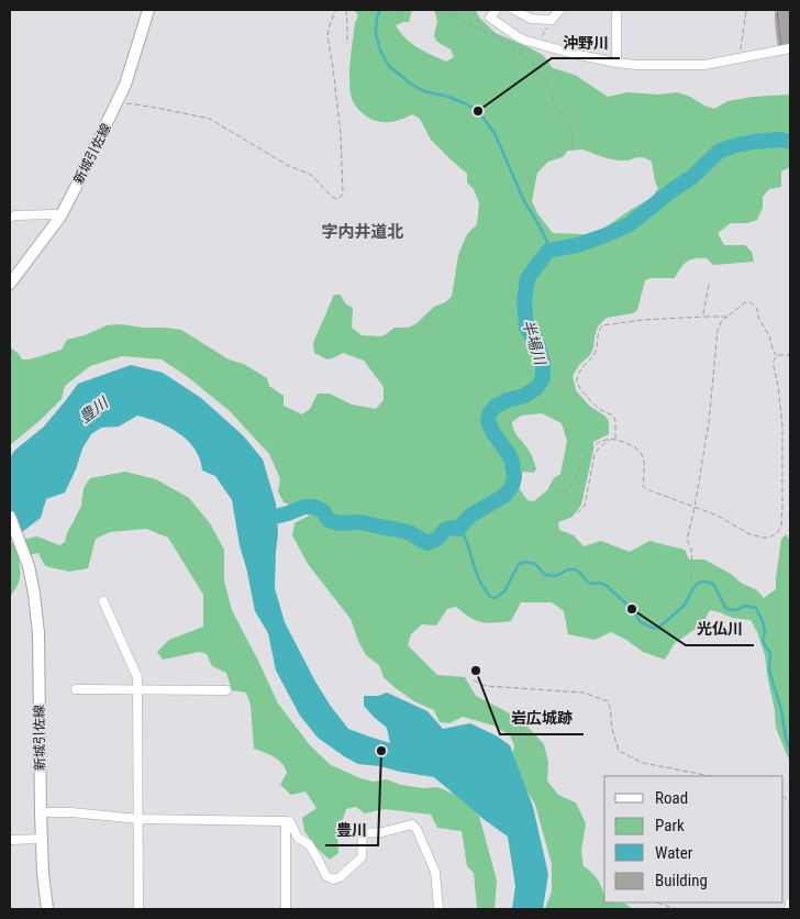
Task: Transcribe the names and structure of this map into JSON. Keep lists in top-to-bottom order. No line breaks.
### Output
{"streets":{"main road":["新城引佐線"]},"districts":["字内井道北"],"water":["半場川","豊川"],"places":["沖野川","光仏川","岩広城跡","豊川"],"legend":["Road","Park","Water","Building"]}
